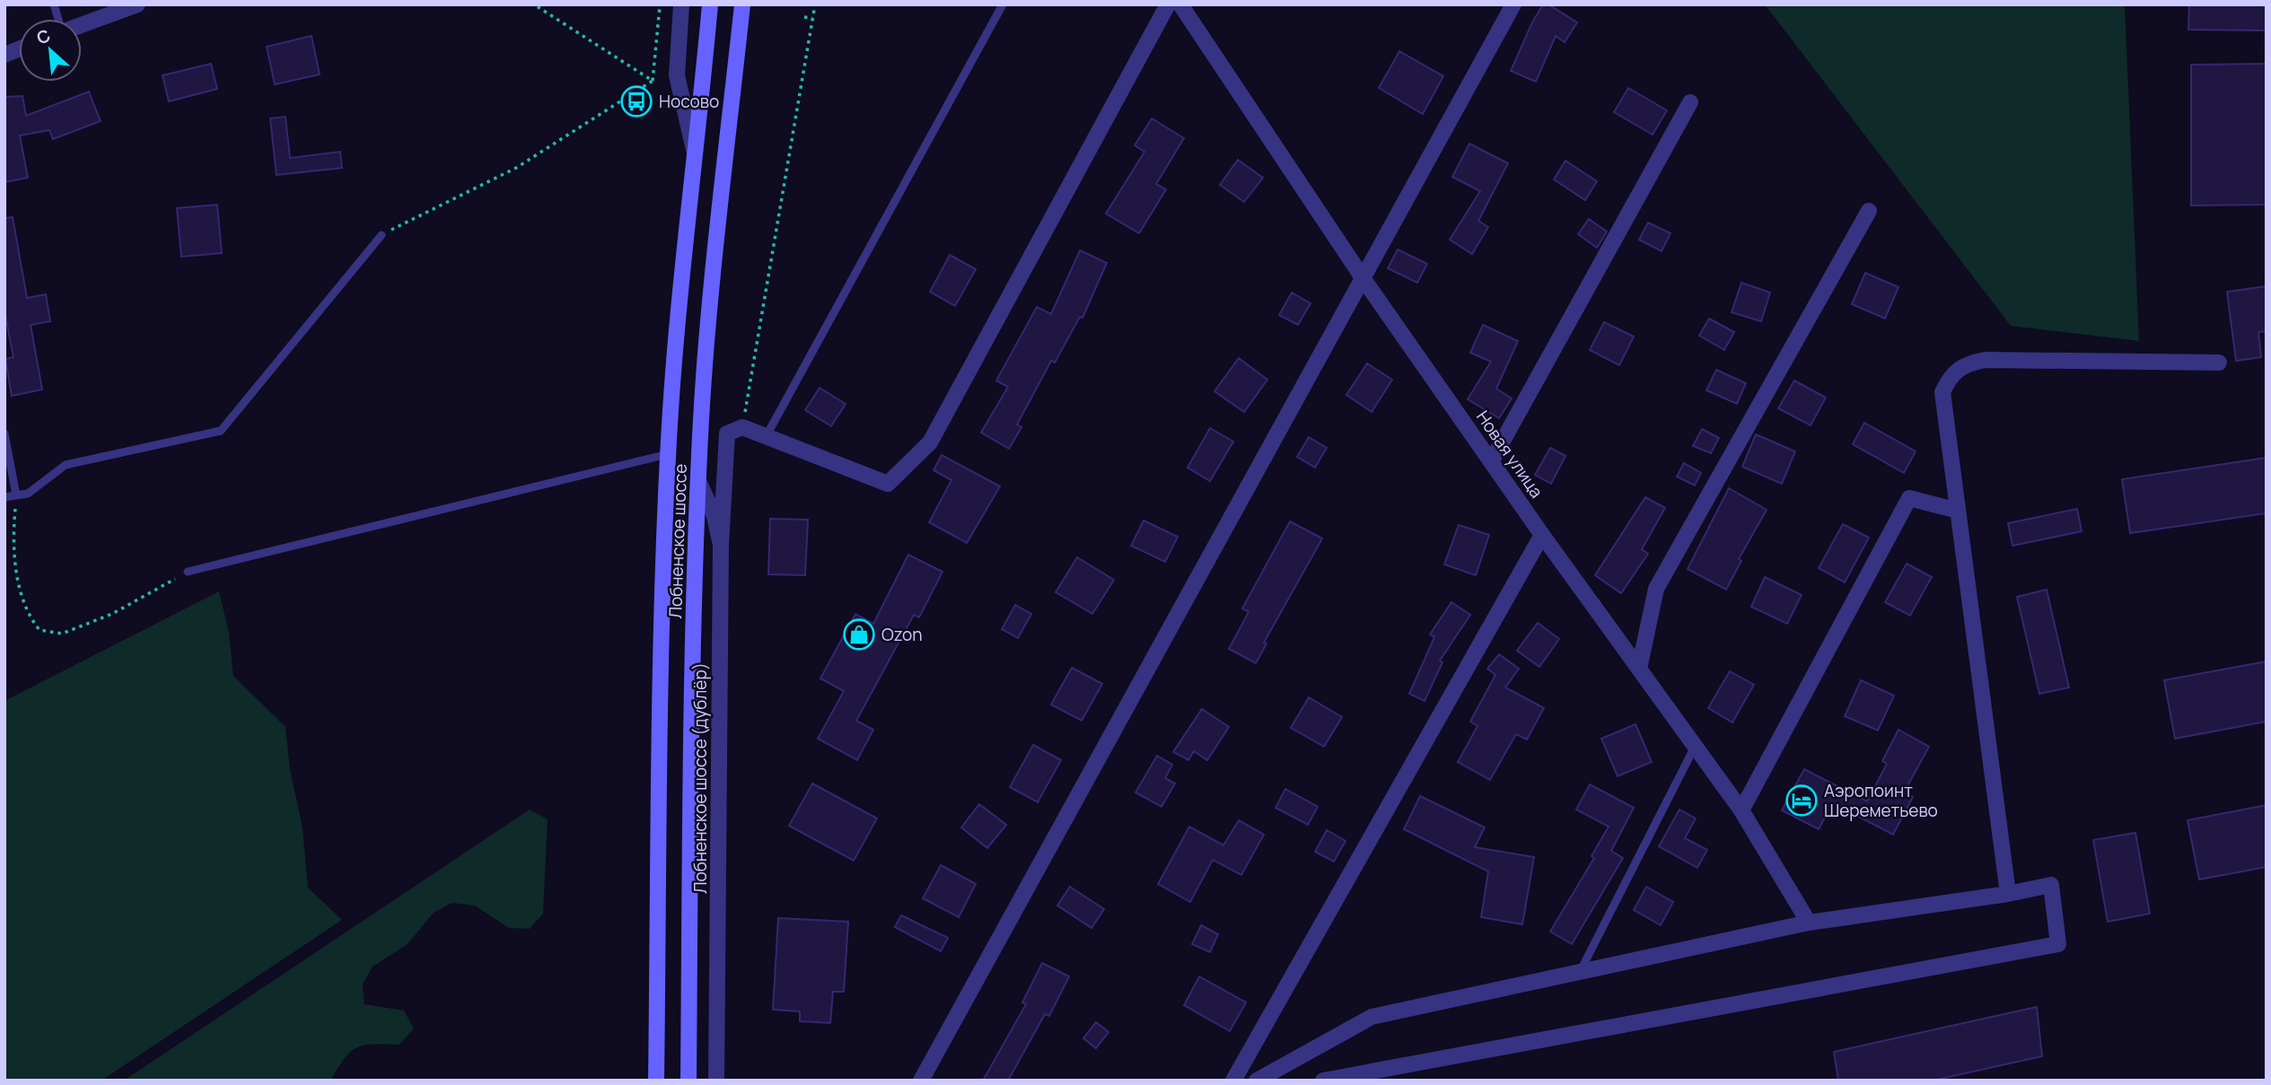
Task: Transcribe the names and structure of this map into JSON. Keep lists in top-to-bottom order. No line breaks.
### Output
{"streets":{"main road":["Лобненское шоссе"],"street":["Новая улица","Лобненское шоссе (дублёр)"]},"crossings":[["Лобненское шоссе","Лобненское шоссе (дублёр)"]],"places":{"bus stop":["Носово"],"shop":["Ozon"],"hotel":["Аэропоинт Шереметьево"]},"north":"top left"}
